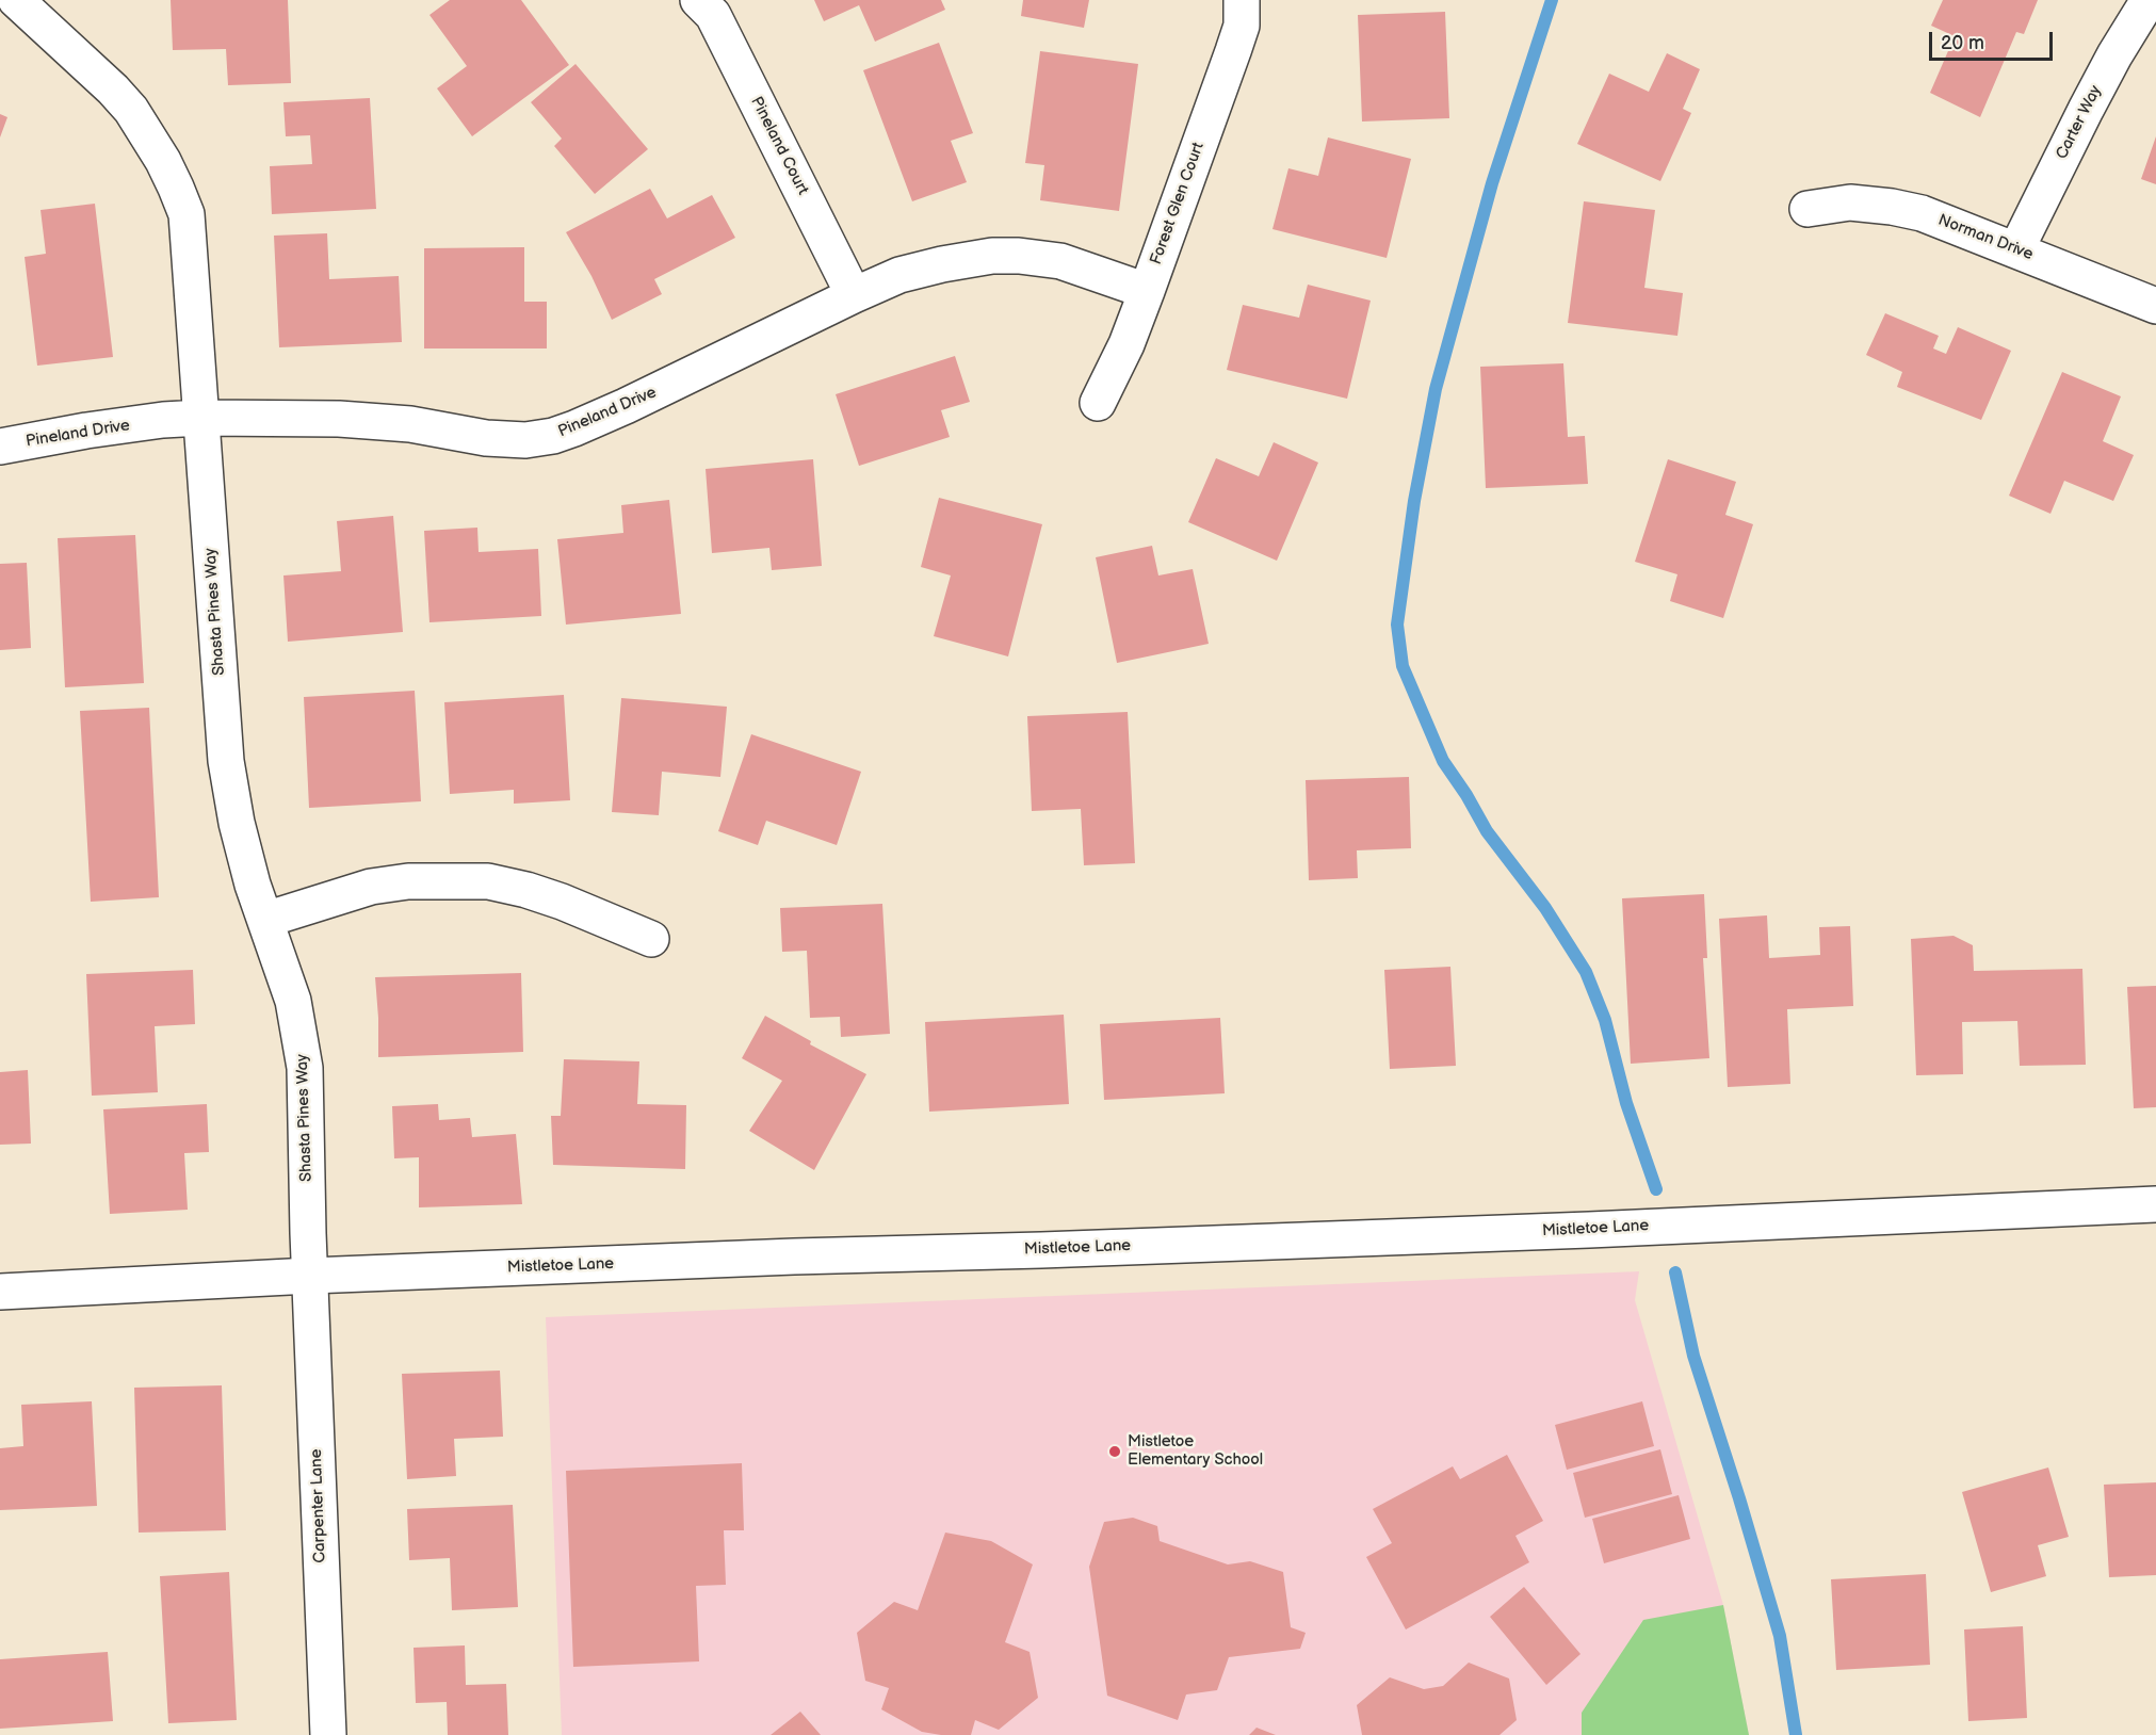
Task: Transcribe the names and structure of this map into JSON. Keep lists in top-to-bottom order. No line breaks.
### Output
{"streets":{"street":["Carter Way","Pineland Court","Forest Glen Court","Norman Drive","Pineland Drive","Shasta Pines Way","Mistletoe Lane","Carpenter Lane"]},"crossings":[["Carter Way","Norman Drive"],["Pineland Court","Pineland Drive"],["Forest Glen Court","Pineland Drive"],["Pineland Drive","Shasta Pines Way"],["Shasta Pines Way","Mistletoe Lane"],["Shasta Pines Way","Carpenter Lane"],["Mistletoe Lane","Carpenter Lane"]],"places":["Mistletoe Elementary School"],"scale_bar":"20 m"}
